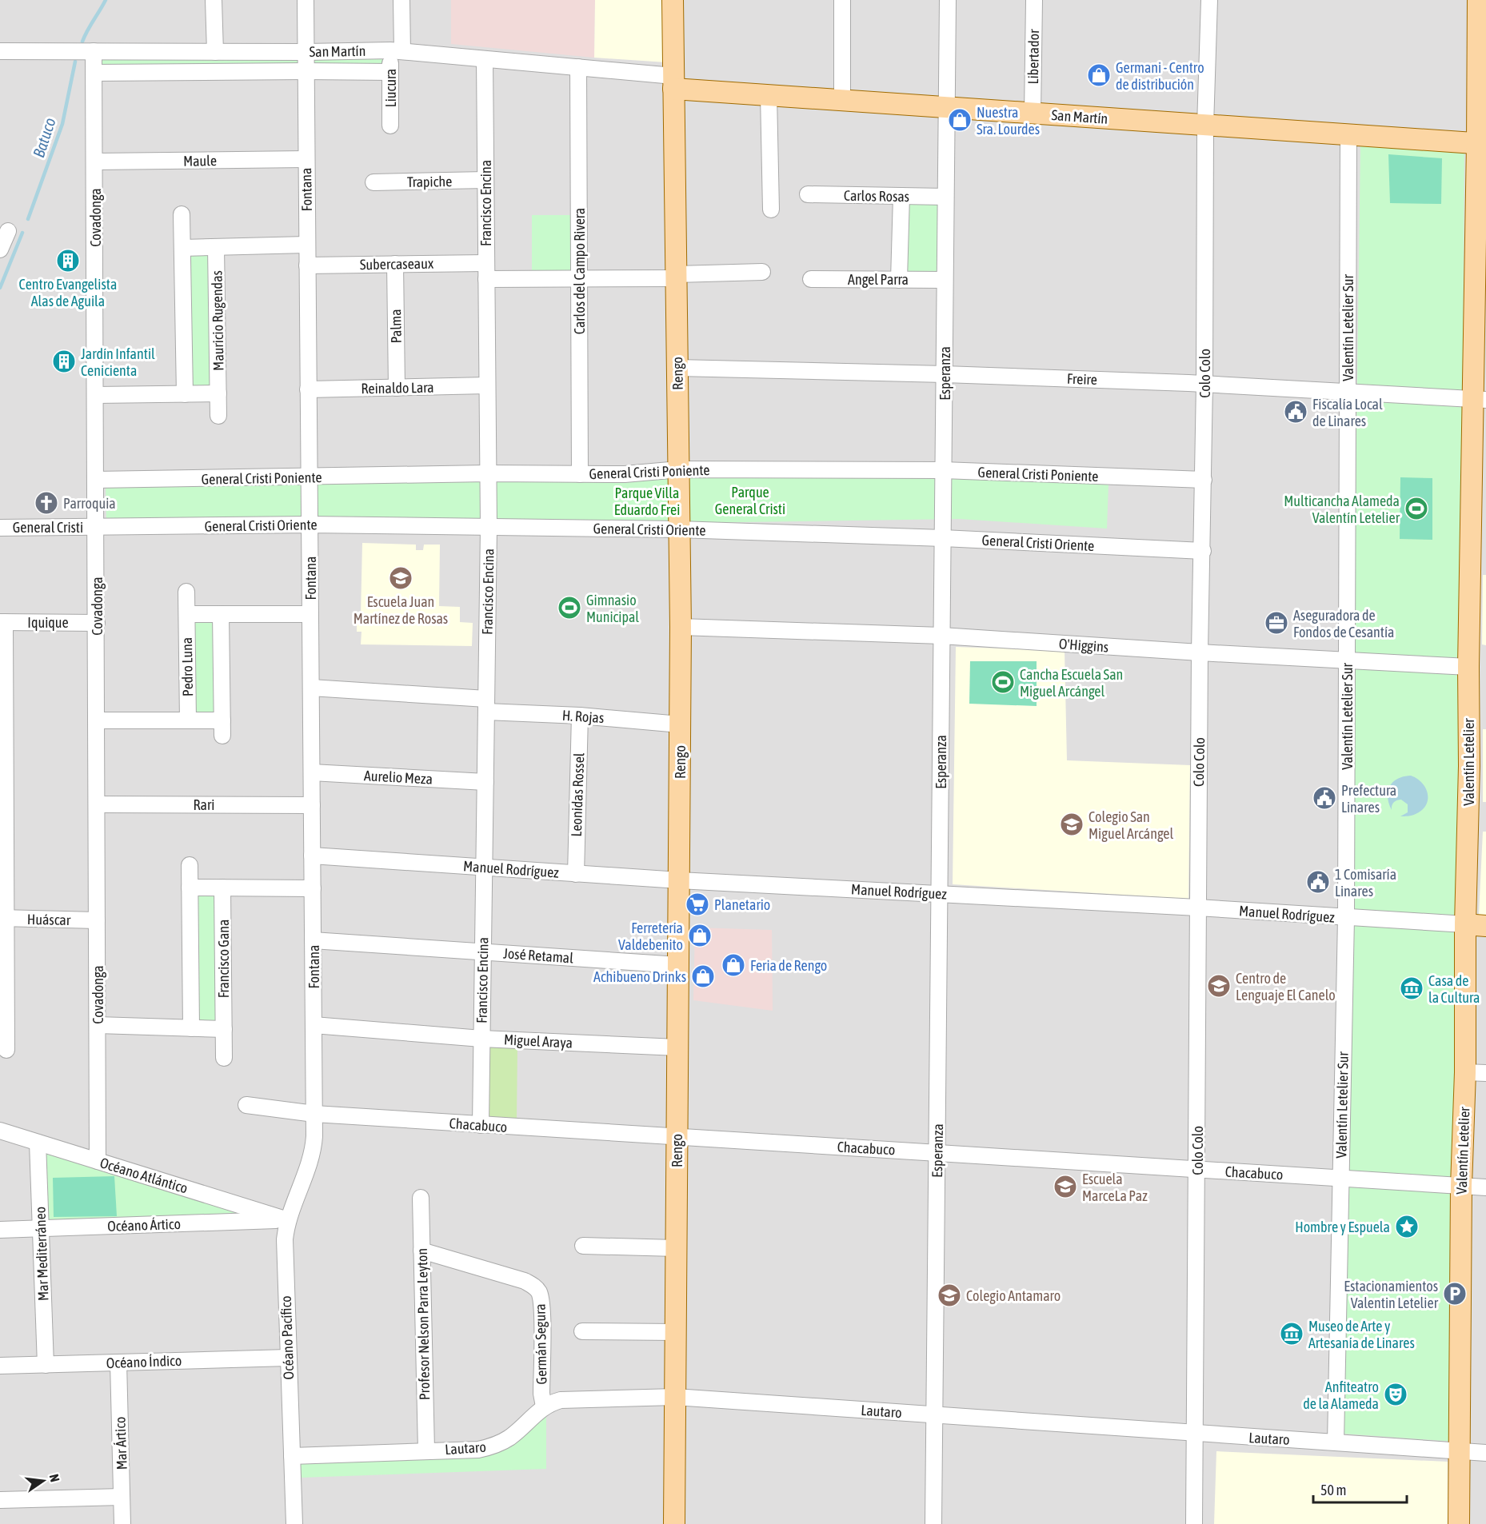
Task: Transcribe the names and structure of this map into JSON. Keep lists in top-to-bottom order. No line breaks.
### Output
{"streets":{"main road":["San Martín","Rengo","Valentín Letelier","Manuel Rodríguez"],"street":["Libertador","Liucura","Maule","Trapiche","Fontana","Carlos Rosas","Francisco Encina","Covadonga","Subercaseaux","Carlos del Campo Rivera","Angel Parra","Mauricio Rugendas","Palma","Valentín Letelier Sur","Esperanza","Colo Colo","Freire","Reinaldo Lara","General Cristi Poniente","General Cristi Oriente","General Cristi","Iquique","O'Higgins","Pedro Luna","H. Rojas","Aurelio Meza","Leonidas Rossel","Rari","Huáscar","José Retamal","Francisco Gana","Miguel Araya","Chacabuco","Océano Atlántico","Océano Ártico","Mar Mediterráneo","Profesor Nelson Parra Leyton","Océano Pacífico","Germán Segura","Océano Índico","Lautaro","Mar Ártico"]},"crossings":[["San Martín","Libertador"],["San Martín","Liucura"],["San Martín","Fontana"],["San Martín","Francisco Encina"],["San Martín","Covadonga"],["San Martín","Carlos del Campo Rivera"],["San Martín","Valentín Letelier Sur"],["San Martín","Rengo"],["San Martín","Esperanza"],["San Martín","Colo Colo"],["San Martín","Valentín Letelier"],["Maule","Fontana"],["Maule","Covadonga"],["Trapiche","Francisco Encina"],["Fontana","Subercaseaux"],["Fontana","Reinaldo Lara"],["Fontana","General Cristi Poniente"],["Fontana","General Cristi Oriente"],["Fontana","H. Rojas"],["Fontana","Aurelio Meza"],["Fontana","Rari"],["Fontana","Manuel Rodríguez"],["Fontana","José Retamal"],["Fontana","Miguel Araya"],["Fontana","Chacabuco"],["Fontana","Océano Pacífico"],["Carlos Rosas","Esperanza"],["Francisco Encina","Subercaseaux"],["Francisco Encina","Reinaldo Lara"],["Francisco Encina","General Cristi Poniente"],["Francisco Encina","General Cristi Oriente"],["Francisco Encina","H. Rojas"],["Francisco Encina","Aurelio Meza"],["Francisco Encina","Manuel Rodríguez"],["Francisco Encina","José Retamal"],["Francisco Encina","Miguel Araya"],["Francisco Encina","Chacabuco"],["Covadonga","General Cristi Poniente"],["Covadonga","General Cristi Oriente"],["Covadonga","General Cristi"],["Covadonga","Iquique"],["Covadonga","Rari"],["Covadonga","Huáscar"],["Covadonga","Océano Atlántico"],["Subercaseaux","Palma"],["Carlos del Campo Rivera","General Cristi Poniente"],["Angel Parra","Esperanza"],["Palma","Reinaldo Lara"],["Valentín Letelier Sur","Freire"],["Valentín Letelier Sur","O'Higgins"],["Valentín Letelier Sur","Manuel Rodríguez"],["Valentín Letelier Sur","Chacabuco"],["Valentín Letelier Sur","Lautaro"],["Rengo","Freire"],["Rengo","General Cristi Poniente"],["Rengo","General Cristi Oriente"],["Rengo","O'Higgins"],["Rengo","H. Rojas"],["Rengo","Manuel Rodríguez"],["Rengo","José Retamal"],["Rengo","Miguel Araya"],["Rengo","Chacabuco"],["Rengo","Lautaro"],["Esperanza","Freire"],["Esperanza","General Cristi Poniente"],["Esperanza","General Cristi Oriente"],["Esperanza","O'Higgins"],["Esperanza","Manuel Rodríguez"],["Esperanza","Chacabuco"],["Esperanza","Lautaro"],["Colo Colo","Freire"],["Colo Colo","General Cristi Poniente"],["Colo Colo","General Cristi Oriente"],["Colo Colo","O'Higgins"],["Colo Colo","Manuel Rodríguez"],["Colo Colo","Chacabuco"],["Colo Colo","Lautaro"],["Freire","Valentín Letelier"],["General Cristi Oriente","General Cristi"],["O'Higgins","Valentín Letelier"],["H. Rojas","Leonidas Rossel"],["Valentín Letelier","Manuel Rodríguez"],["Valentín Letelier","Chacabuco"],["Valentín Letelier","Lautaro"],["Leonidas Rossel","Manuel Rodríguez"],["Océano Atlántico","Océano Ártico"],["Océano Atlántico","Mar Mediterráneo"],["Océano Atlántico","Océano Pacífico"],["Océano Ártico","Mar Mediterráneo"],["Océano Ártico","Océano Pacífico"],["Mar Mediterráneo","Océano Índico"],["Profesor Nelson Parra Leyton","Germán Segura"],["Profesor Nelson Parra Leyton","Lautaro"],["Océano Pacífico","Océano Índico"],["Océano Pacífico","Lautaro"],["Germán Segura","Lautaro"],["Océano Índico","Mar Ártico"]],"water":["Batuco"],"parks":["Parque General Cristi","Parque Villa Eduardo Frei"],"places":{"shop":["Germani - Centro de distribución","Nuestra Sra. Lourdes","Ferretería Valdebenito","Feria de Rengo","Achibueno Drinks"],"building":["Centro Evangelista Alas de Aguila","Jardín Infantil Cenicienta"],"public building":["Fiscalía Local de Linares","Prefectura Linares","1 Comisaría Linares"],"church":["Parroquia"],"sports":["Multicancha Alameda Valentín Letelier","Gimnasio Municipal","Cancha Escuela San Miguel Arcángel"],"school or university":["Escuela Juan Martínez de Rosas","Colegio San Miguel Arcángel","Centro de Lenguaje El Canelo","Escuela MarceLa Paz","Colegio Antamaro"],"office":["Aseguradora de Fondos de Cesantía"],"supermarket":["Planetario"],"museum":["Casa de la Cultura","Museo de Arte y Artesanía de Linares"],"place":["Hombre y Espuela"],"parking":["Estacionamientos Valentin Letelier"],"theatre":["Anfiteatro de la Alameda"]},"scale_bar":"50 m","north":"right"}
